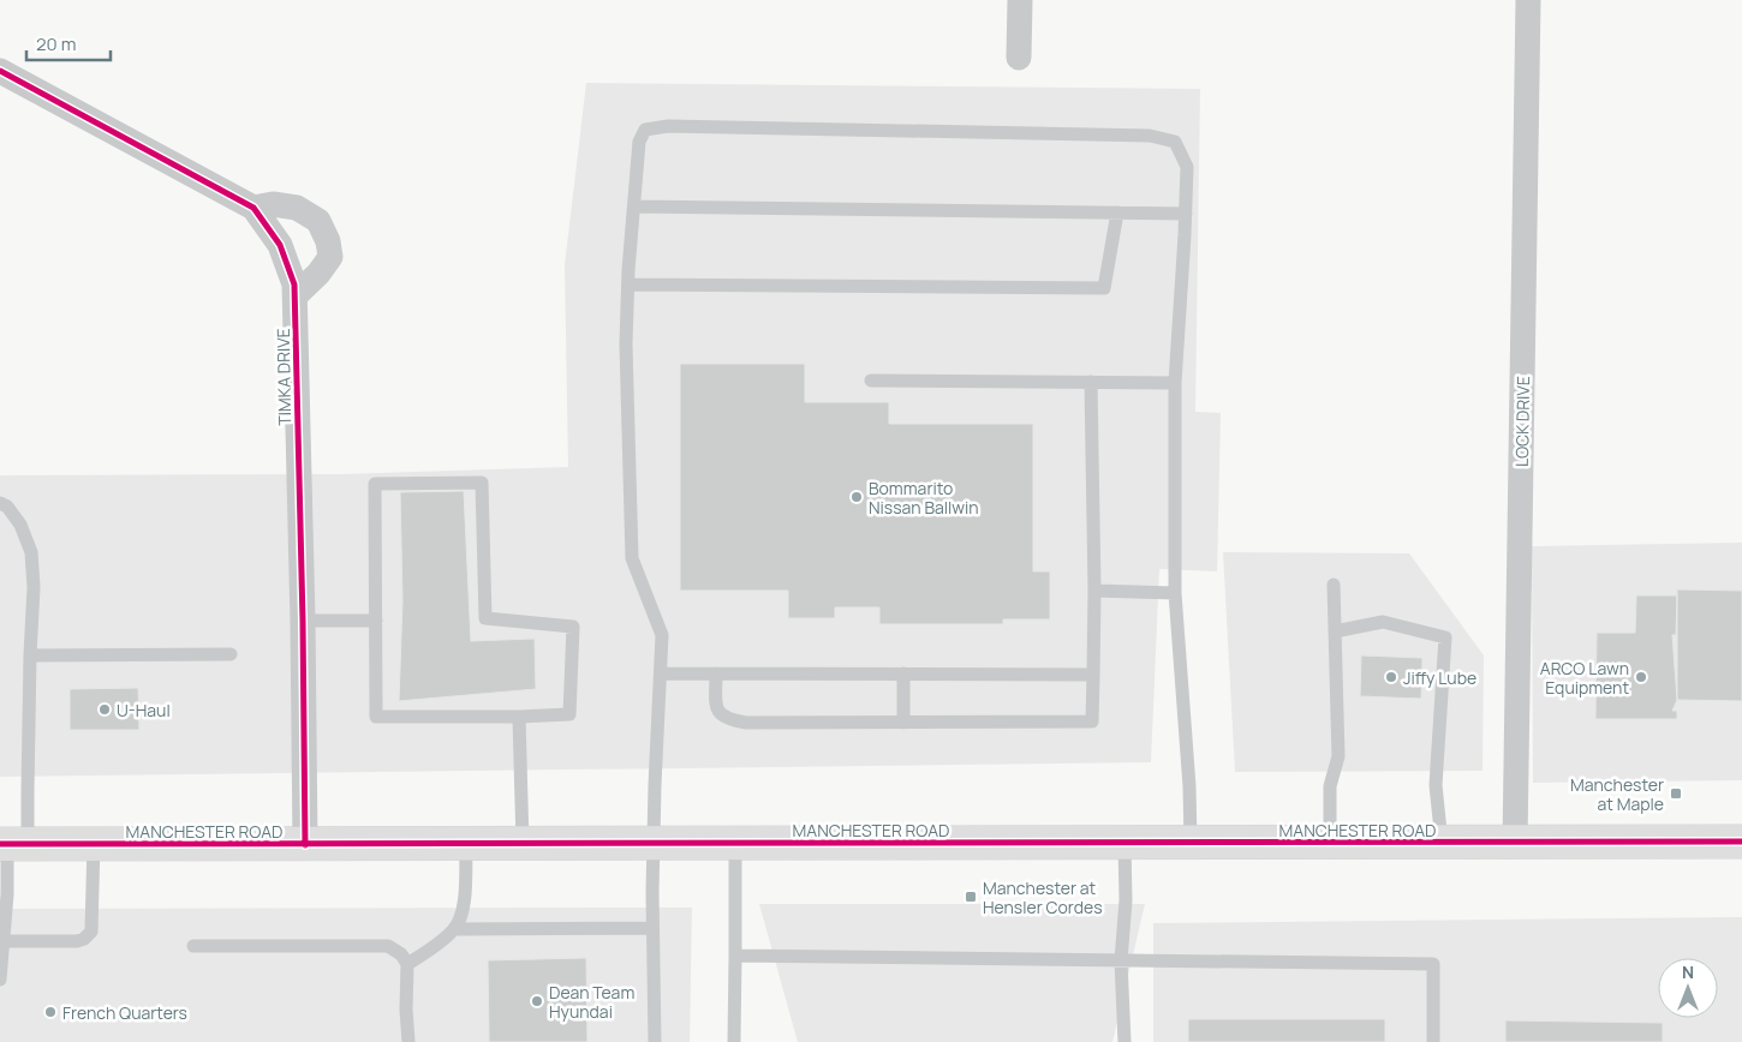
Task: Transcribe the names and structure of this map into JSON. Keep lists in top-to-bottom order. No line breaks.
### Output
{"streets":{"highway":["MANCHESTER ROAD"],"street":["TIMKA DRIVE","LOCK DRIVE"]},"crossings":[["TIMKA DRIVE","MANCHESTER ROAD"],["LOCK DRIVE","MANCHESTER ROAD"]],"places":{"other":["Bommarito Nissan Ballwin","Jiffy Lube","ARCO Lawn Equipment","U-Haul","Dean Team Hyundai","French Quarters"],"transit":["Manchester at Maple","Manchester at Hensler Cordes"]},"scale_bar":"20 m","north":"top"}
